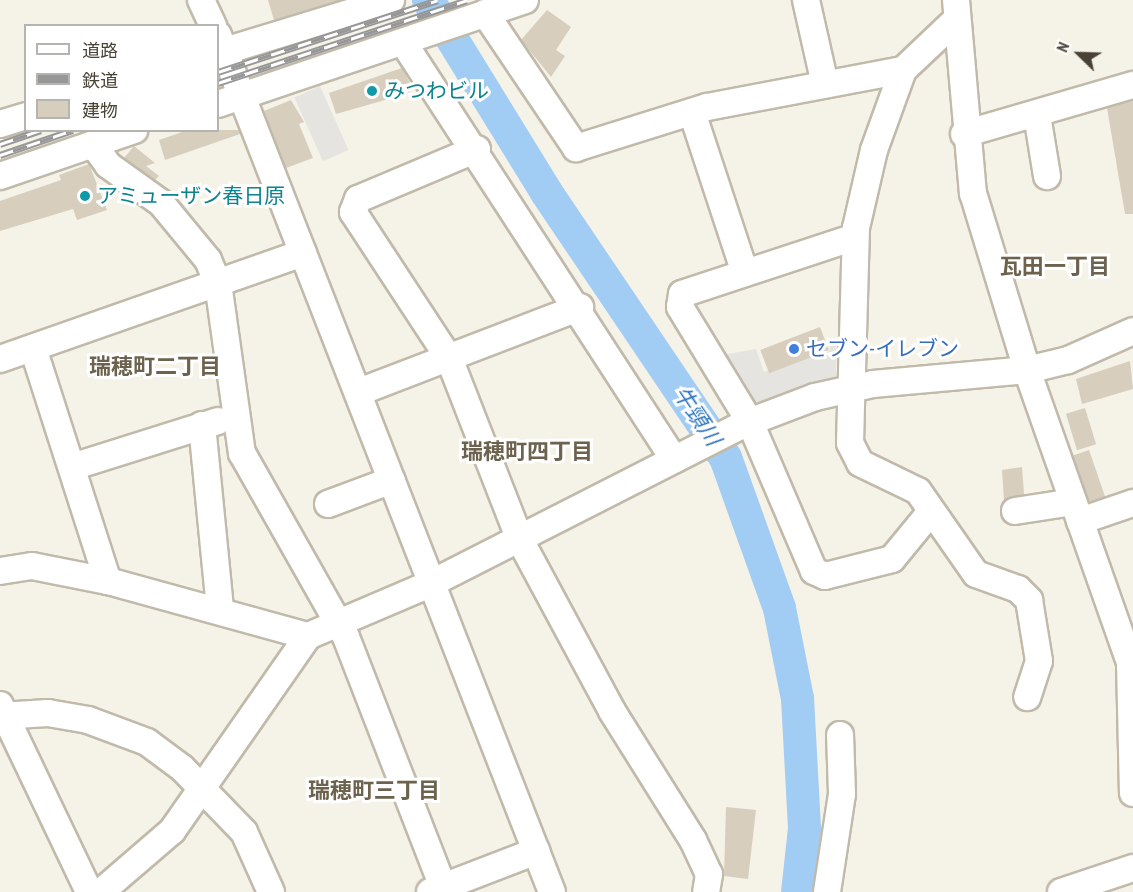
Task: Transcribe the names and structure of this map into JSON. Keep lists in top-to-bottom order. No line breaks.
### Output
{"districts":["瓦田一丁目","瑞穂町二丁目","瑞穂町四丁目","瑞穂町三丁目"],"water":["牛頸川"],"places":["みつわビル","アミューザン春日原","セブン-イレブン"],"legend":["道路","鉄道","建物"],"north":"top left"}
